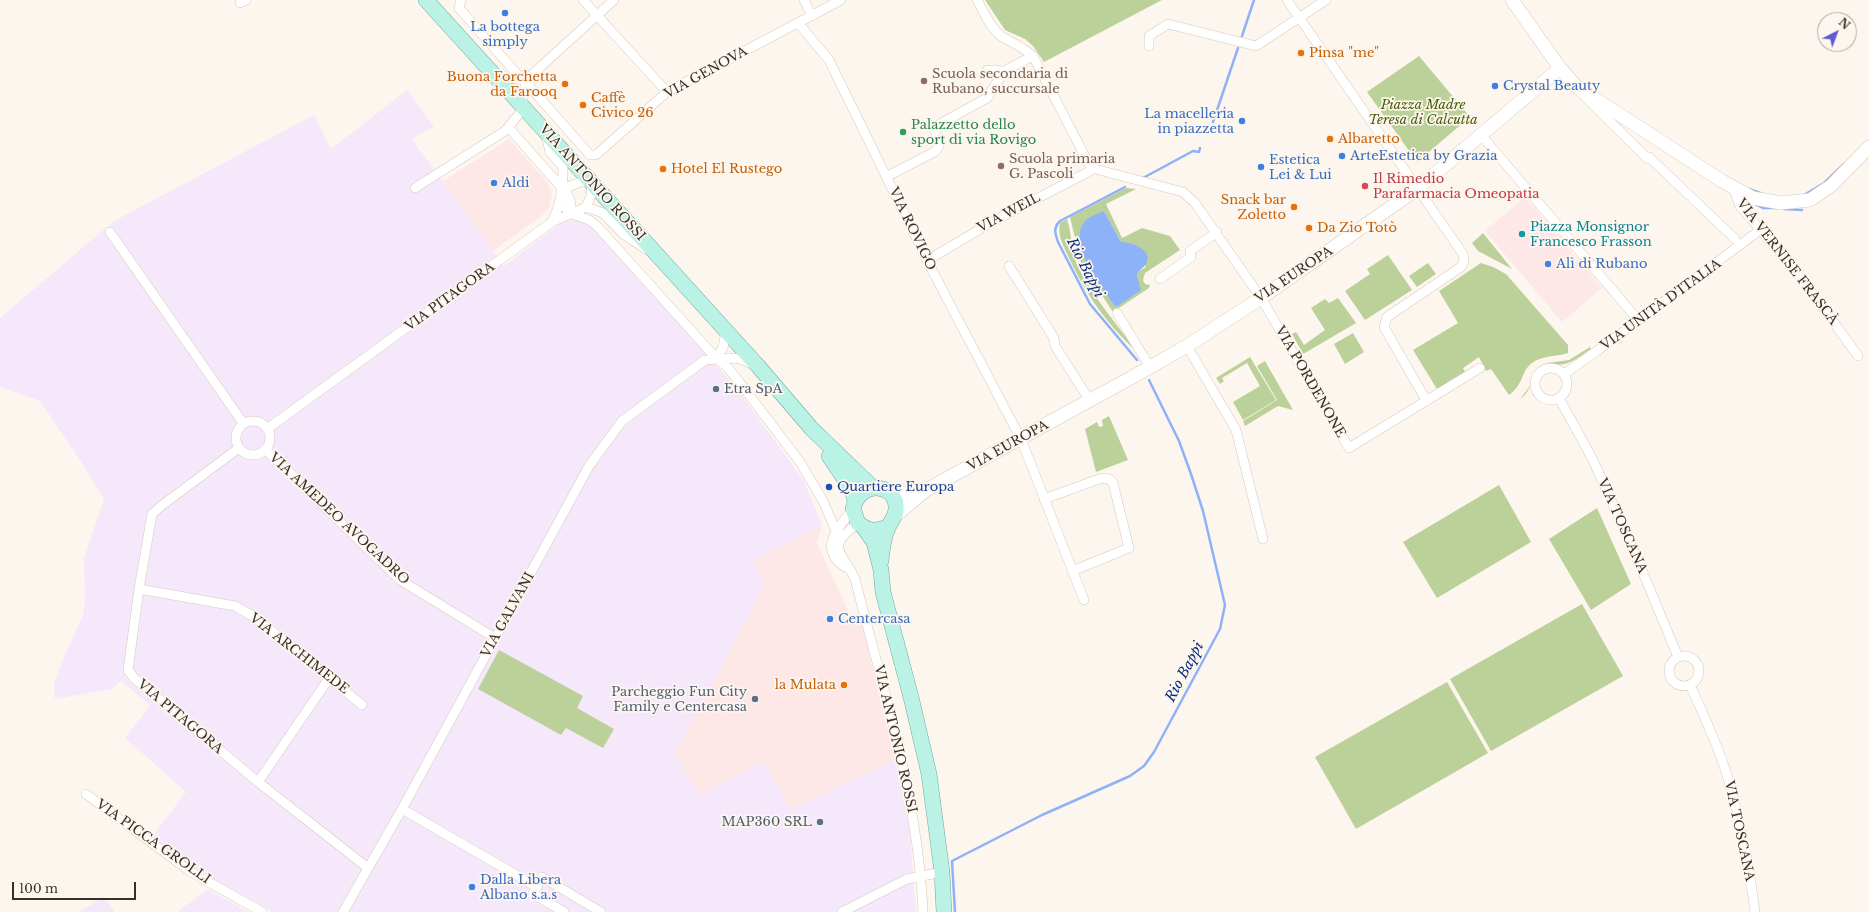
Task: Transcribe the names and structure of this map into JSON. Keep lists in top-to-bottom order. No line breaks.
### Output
{"streets":{"main road":["VIA ANTONIO ROSSI"],"street":["VIA GENOVA","VIA WEIL","VIA ROVIGO","VIA VERNISE FRASCÀ","VIA EUROPA","VIA PITAGORA","VIA UNITÀ D'ITALIA","VIA PORDENONE","VIA AMEDEO AVOGADRO","VIA TOSCANA","VIA GALVANI","VIA ARCHIMEDE","VIA PICCA GROLLI"]},"crossings":[["VIA GENOVA","VIA ANTONIO ROSSI"],["VIA GENOVA","VIA ROVIGO"],["VIA ANTONIO ROSSI","VIA EUROPA"],["VIA ANTONIO ROSSI","VIA PITAGORA"],["VIA ANTONIO ROSSI","VIA GALVANI"],["VIA WEIL","VIA ROVIGO"],["VIA ROVIGO","VIA EUROPA"],["VIA VERNISE FRASCÀ","VIA EUROPA"],["VIA EUROPA","VIA PORDENONE"],["VIA PITAGORA","VIA AMEDEO AVOGADRO"],["VIA PITAGORA","VIA GALVANI"],["VIA PITAGORA","VIA ARCHIMEDE"],["VIA UNITÀ D'ITALIA","VIA TOSCANA"],["VIA AMEDEO AVOGADRO","VIA GALVANI"]],"water":["Rio Bappi"],"parks":["Piazza Madre Teresa di Calcutta"],"places":["La bottega simply","Pinsa \"me\"","Scuola secondaria di Rubano, succursale","Buona Forchetta da Farooq","Crystal Beauty","Caffè Civico 26","La macelleria in piazzetta","Palazzetto dello sport di via Rovigo","Albaretto","ArteEstetica by Grazia","Scuola primaria G. Pascoli","Estetica Lei & Lui","Hotel El Rustego","Aldi","Il Rimedio Parafarmacia Omeopatia","Snack bar Zoletto","Da Zio Totò","Piazza Monsignor Francesco Frasson","Alì di Rubano","Etra SpA","Quartiere Europa","Centercasa","la Mulata","Parcheggio Fun City Family e Centercasa","MAP360 SRL","Dalla Libera Albano s.a.s"],"scale_bar":"100 m","north":"top right"}
